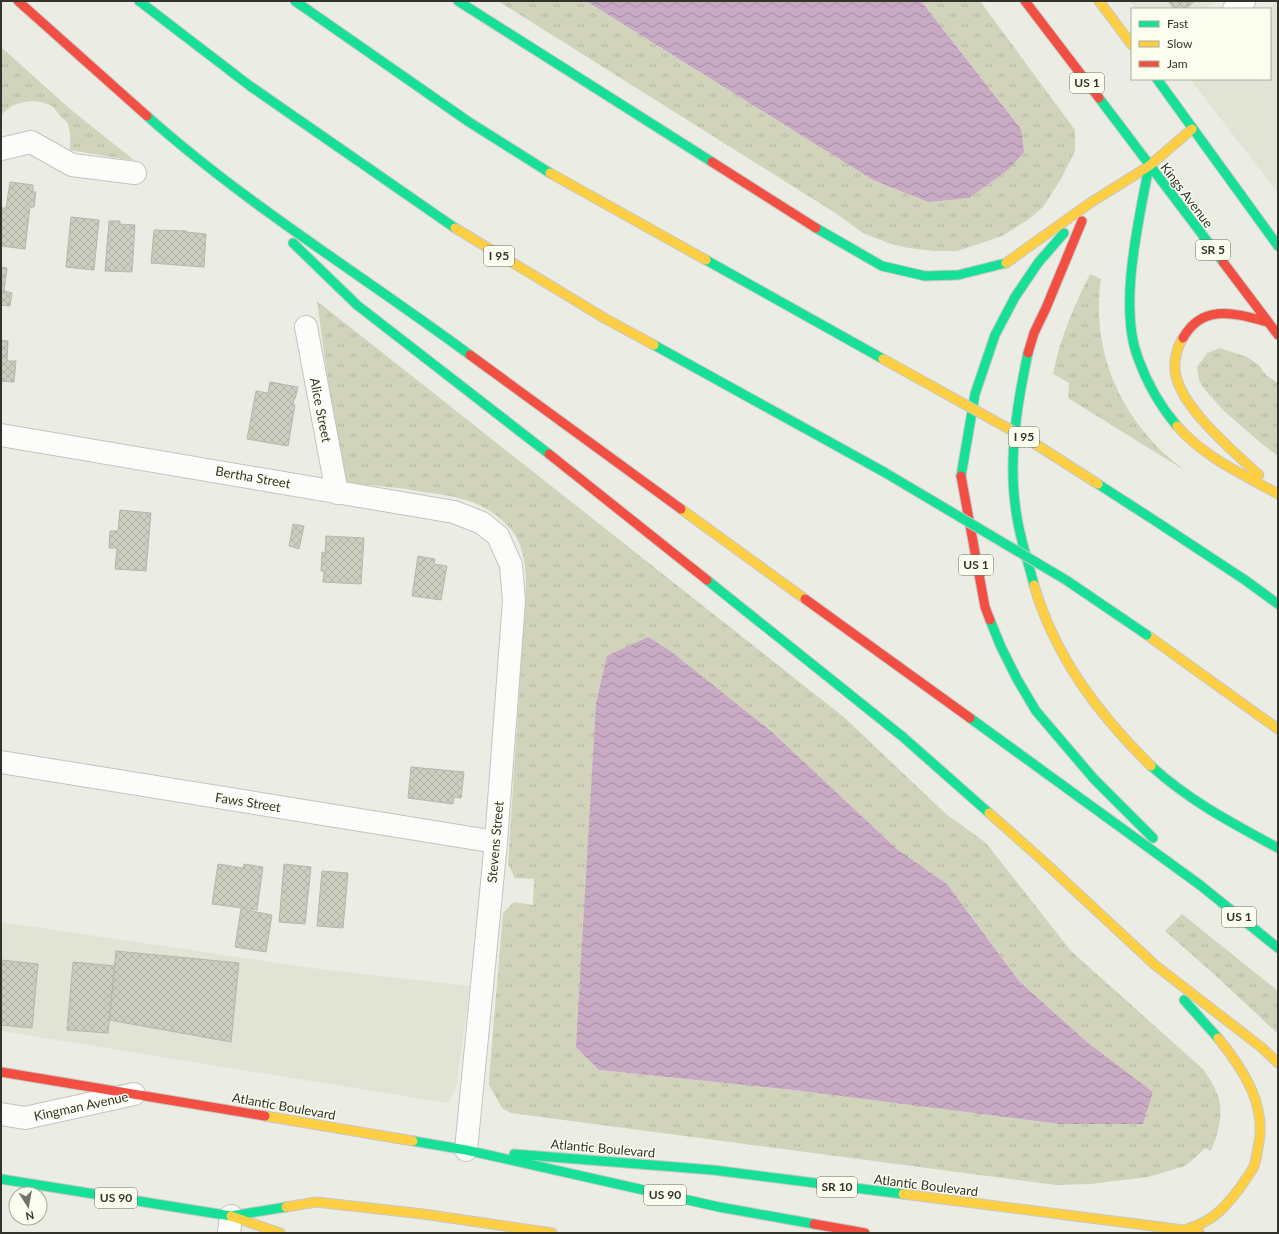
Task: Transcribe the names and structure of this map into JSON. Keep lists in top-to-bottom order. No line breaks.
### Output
{"streets":{"main road":["US 1","Kings Avenue","SR 5","I 95","Atlantic Boulevard","SR 10","US 90"],"street":["Alice Street","Bertha Street","Faws Street","Stevens Street","Kingman Avenue"]},"crossings":[["US 1","Kings Avenue"],["Alice Street","Bertha Street"],["Bertha Street","Stevens Street"],["Faws Street","Stevens Street"],["Stevens Street","Atlantic Boulevard"],["Stevens Street","US 90"],["Kingman Avenue","Atlantic Boulevard"],["Atlantic Boulevard","US 90"]],"legend":["Fast","Slow","Jam"],"north":"bottom"}
